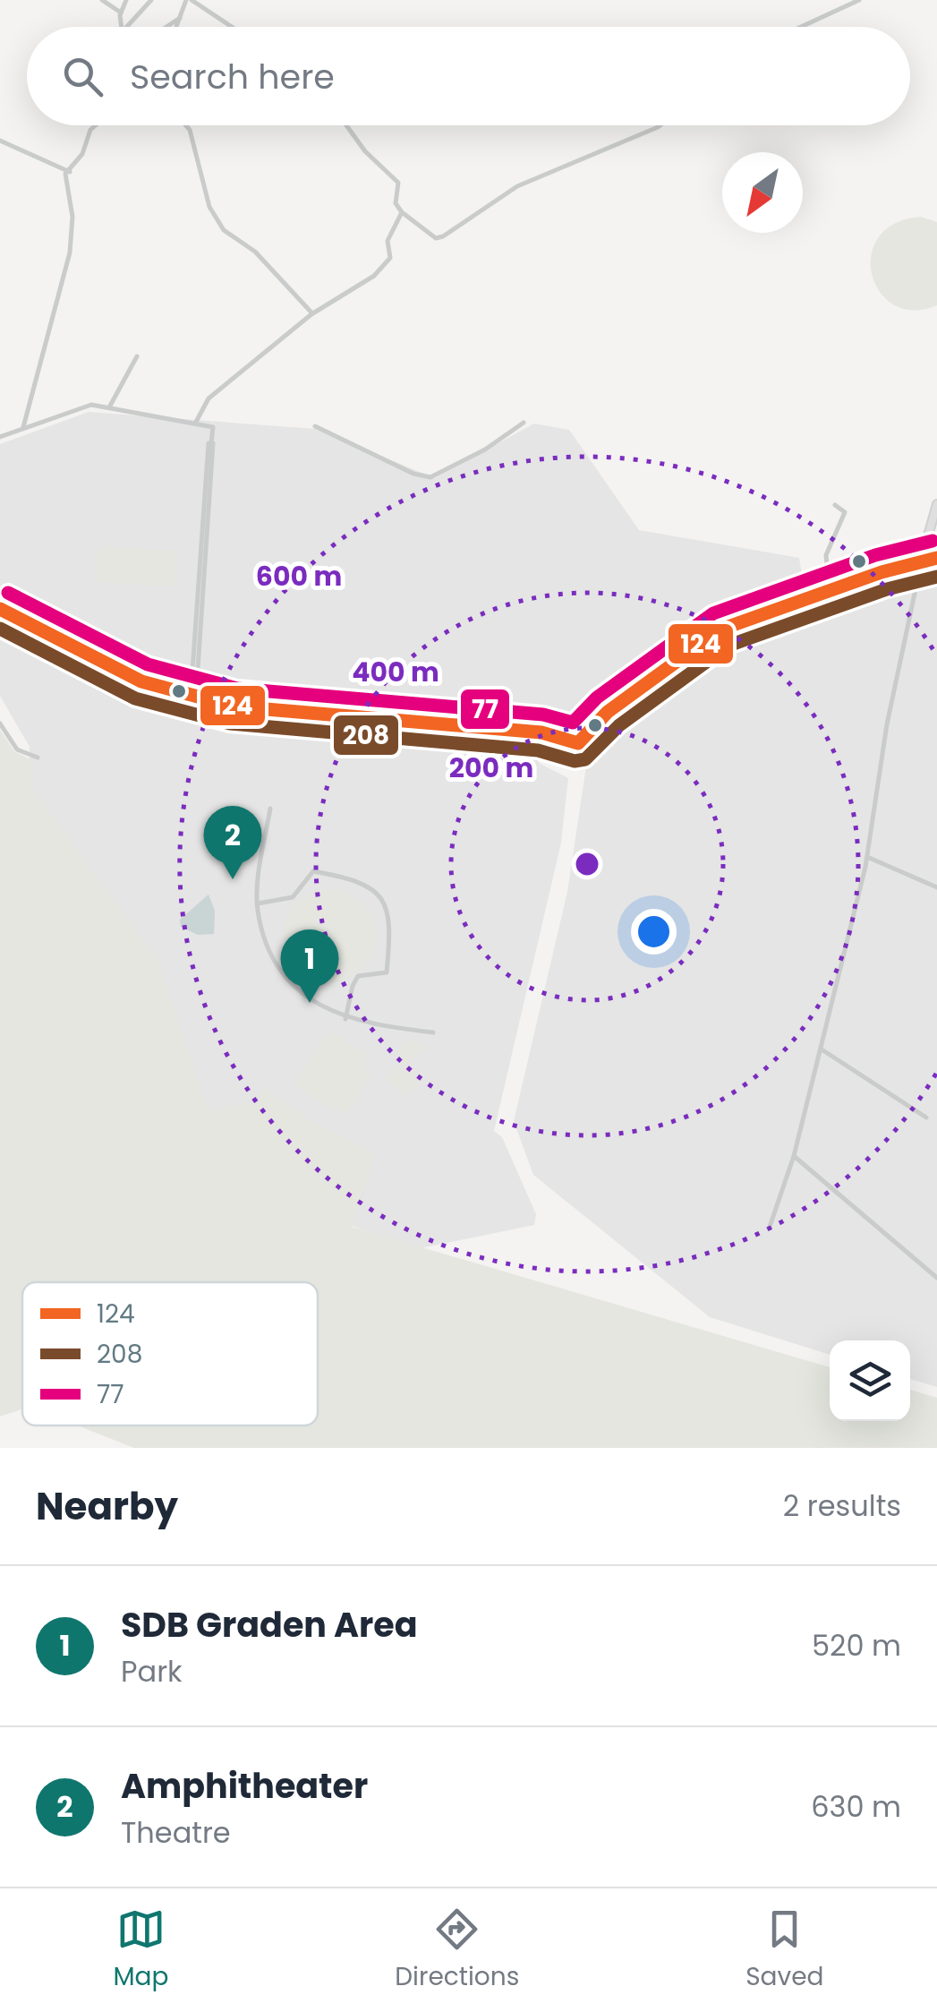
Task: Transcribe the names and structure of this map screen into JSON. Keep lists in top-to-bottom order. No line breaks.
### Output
{"lines":["transit line 77","transit line 124","transit line 208"],"legend":["124","208","77"],"north":"bottom left","page":{"search":"Search here","pins":["2","1"],"heading":["Nearby","2 results"],"list":[{"mark":"1","name":"SDB Graden Area","note":"Park","value":"520 m"},{"mark":"2","name":"Amphitheater","note":"Theatre","value":"630 m"}],"nav":["Map","Directions","Saved"]},"rings":["600 m","400 m","200 m"]}
